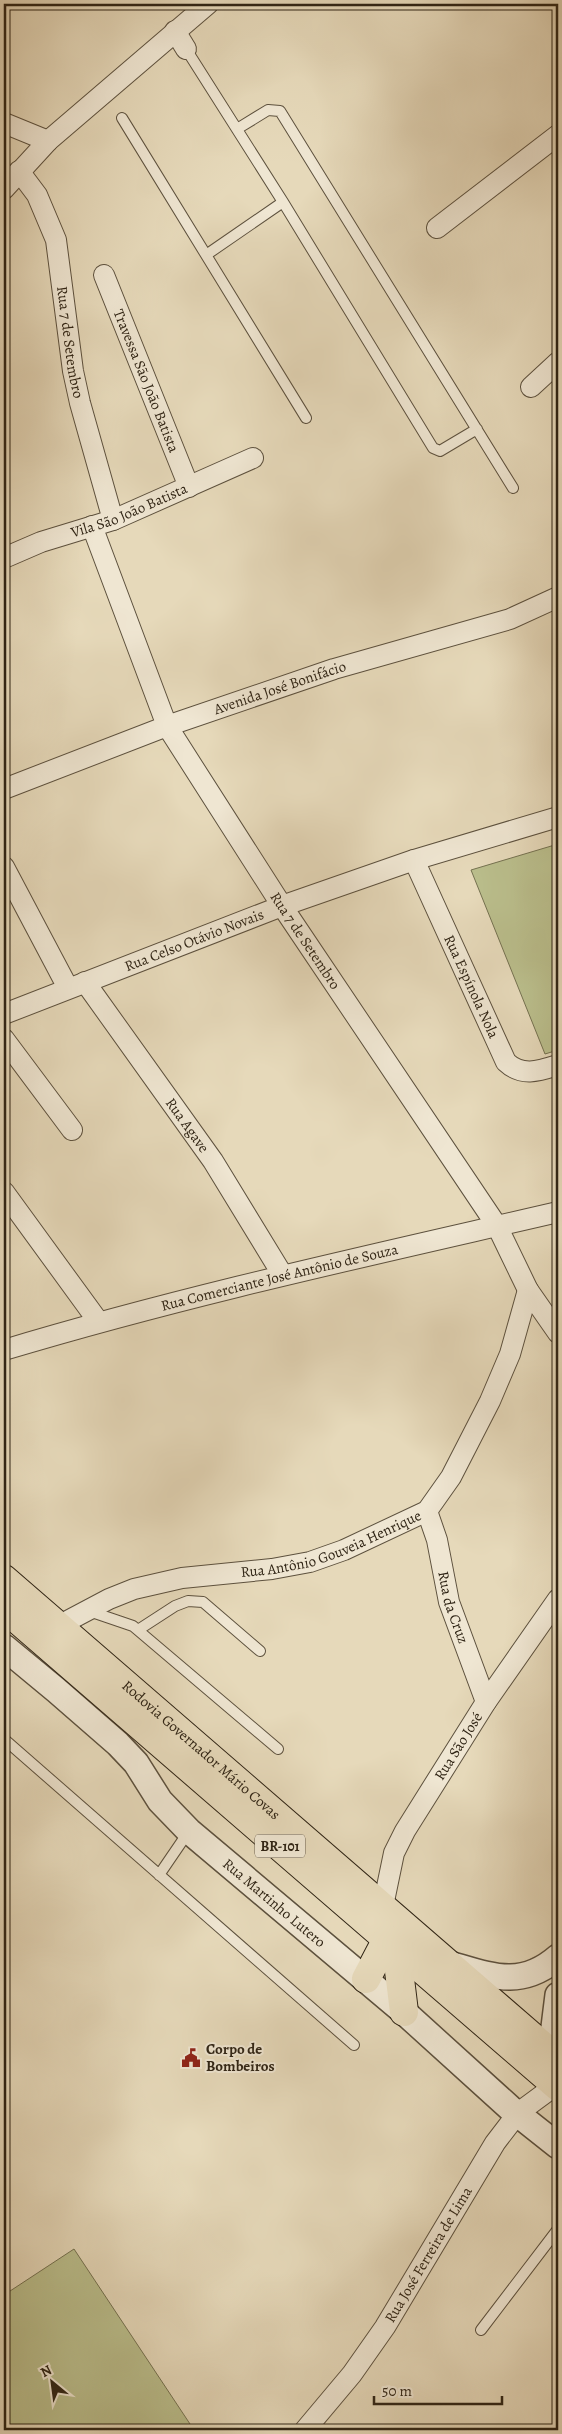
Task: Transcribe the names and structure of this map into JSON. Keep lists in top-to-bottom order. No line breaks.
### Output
{"streets":{"highway":["Rodovia Governador Mário Covas","BR-101"],"street":["Rua 7 de Setembro","Travessa São João Batista","Vila São João Batista","Avenida José Bonifácio","Rua Celso Otávio Novais","Rua Espínola Nola","Rua Agave","Rua Comerciante José Antônio de Souza","Rua Antônio Gouveia Henrique","Rua da Cruz","Rua São José","Rua Martinho Lutero","Rua José Ferreira de Lima"]},"crossings":[["Rua 7 de Setembro","Vila São João Batista"],["Rua 7 de Setembro","Avenida José Bonifácio"],["Rua 7 de Setembro","Rua Celso Otávio Novais"],["Rua 7 de Setembro","Rua Comerciante José Antônio de Souza"],["Rua 7 de Setembro","Rua Antônio Gouveia Henrique"],["Travessa São João Batista","Vila São João Batista"],["Rua Celso Otávio Novais","Rua Espínola Nola"],["Rua Celso Otávio Novais","Rua Agave"],["Rua Agave","Rua Comerciante José Antônio de Souza"],["Rua Antônio Gouveia Henrique","Rua da Cruz"],["Rua Antônio Gouveia Henrique","Rodovia Governador Mário Covas"],["Rua da Cruz","Rua São José"],["Rua São José","Rodovia Governador Mário Covas"],["Rodovia Governador Mário Covas","Rua José Ferreira de Lima"],["Rua Martinho Lutero","Rua José Ferreira de Lima"]],"places":{"public building":["Corpo de Bombeiros"]},"scale_bar":"50 m","north":"top left"}
